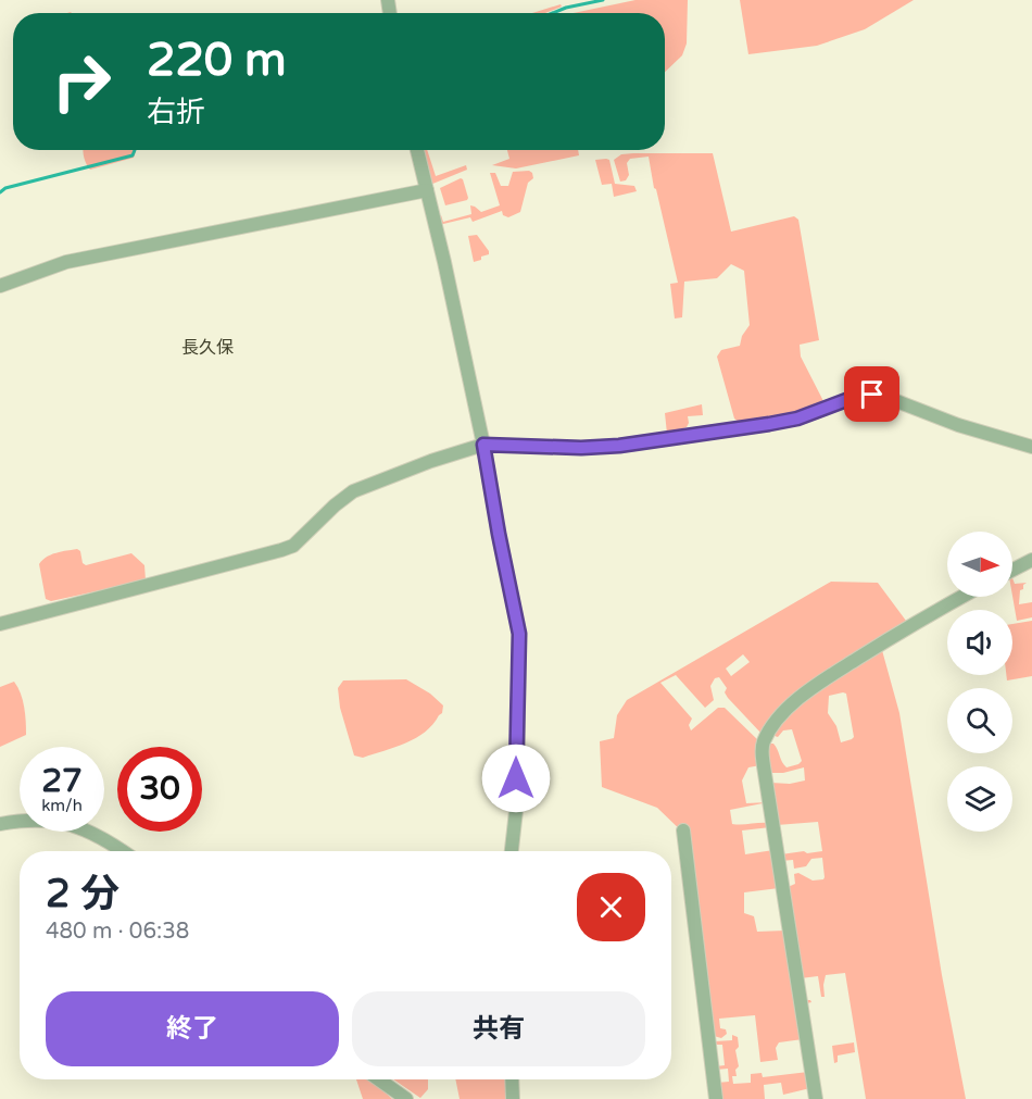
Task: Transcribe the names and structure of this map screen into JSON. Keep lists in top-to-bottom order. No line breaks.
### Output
{"districts":["長久保"],"north":"right","page":{"turn":["220 m","右折"],"speed":"27 km/h","limit":"30","heading":["2 分","480 m · 06:38"],"buttons":["終了","共有"]}}
